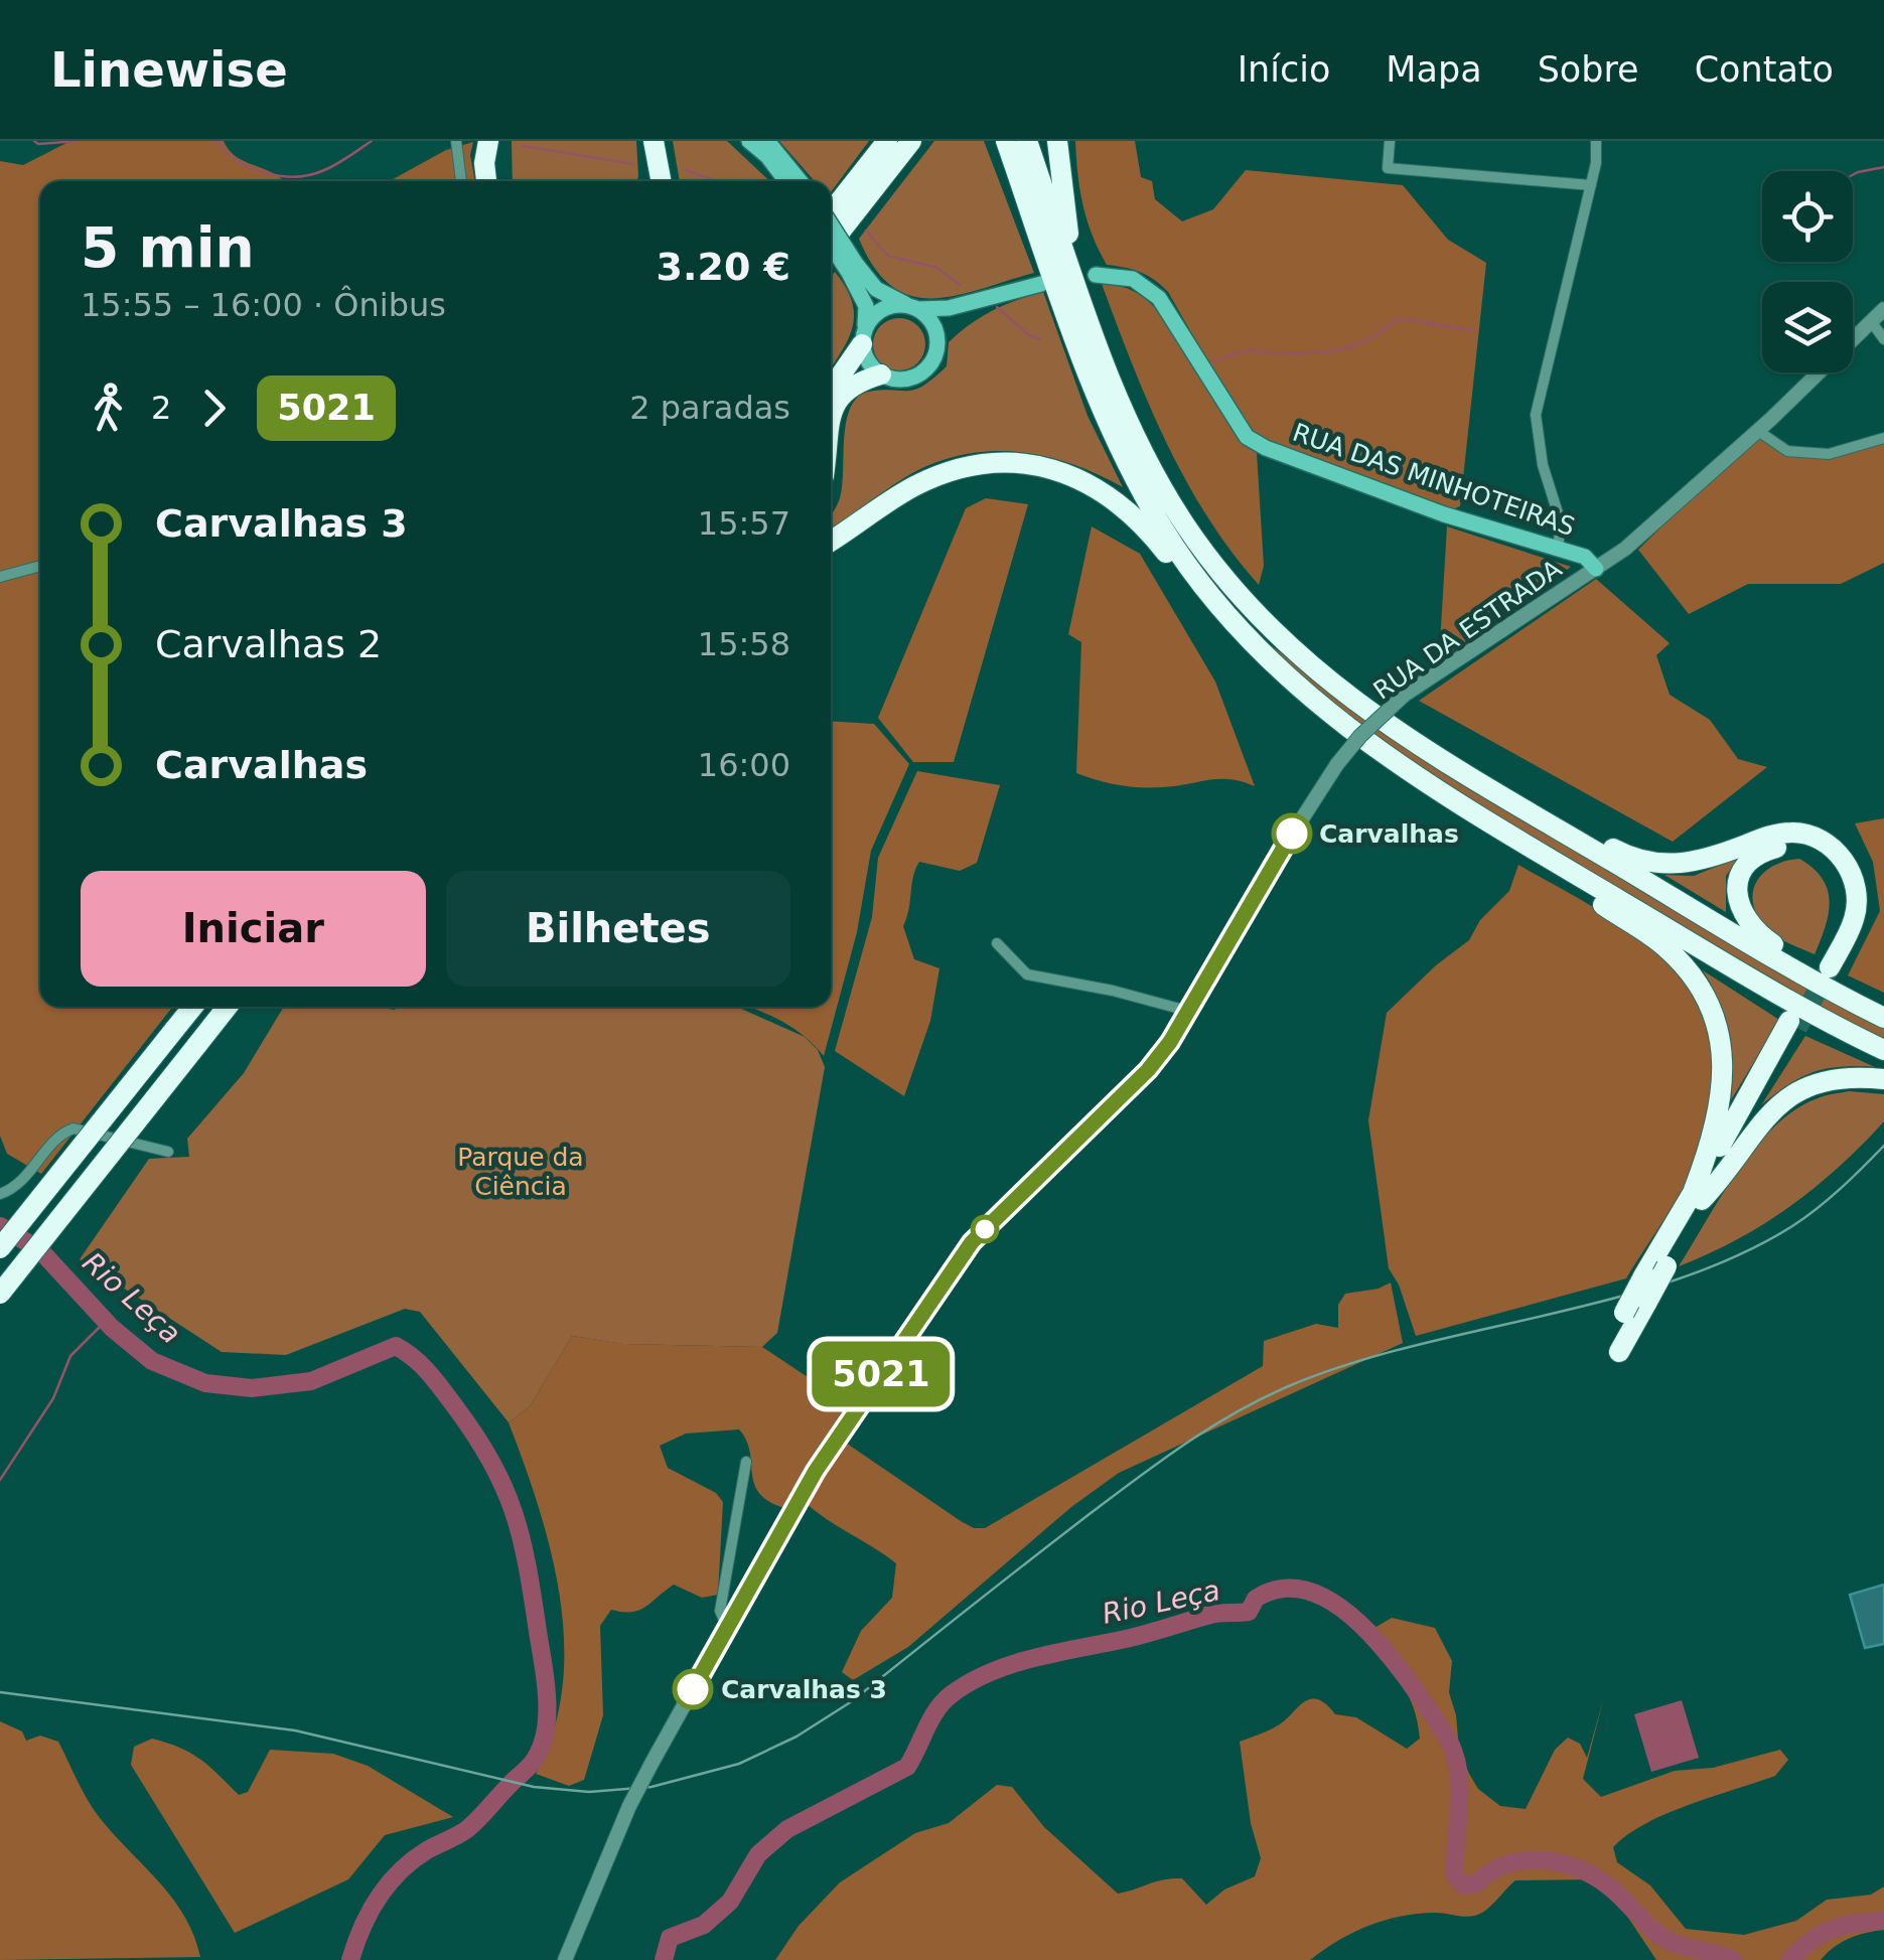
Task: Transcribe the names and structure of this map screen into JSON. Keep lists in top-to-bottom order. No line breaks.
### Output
{"streets":{"main road":["RUA DAS MINHOTEIRAS"],"street":["RUA DA ESTRADA"]},"crossings":[["RUA DAS MINHOTEIRAS","RUA DA ESTRADA"]],"water":["Rio Leça"],"parks":["Parque da Ciência"],"places":["Carvalhas","Carvalhas 3"],"lines":["bus line 5021"],"page":{"header":"Linewise","nav":["Início","Mapa","Sobre","Contato"],"on_map":"5021","heading":["5 min","15:55 – 16:00 · Ônibus","3.20 €"],"legs":["2","5021","2 paradas"],"list":[{"name":"Carvalhas 3","value":"15:57"},{"name":"Carvalhas 2","value":"15:58"},{"name":"Carvalhas","value":"16:00"}],"buttons":["Iniciar","Bilhetes"]}}
